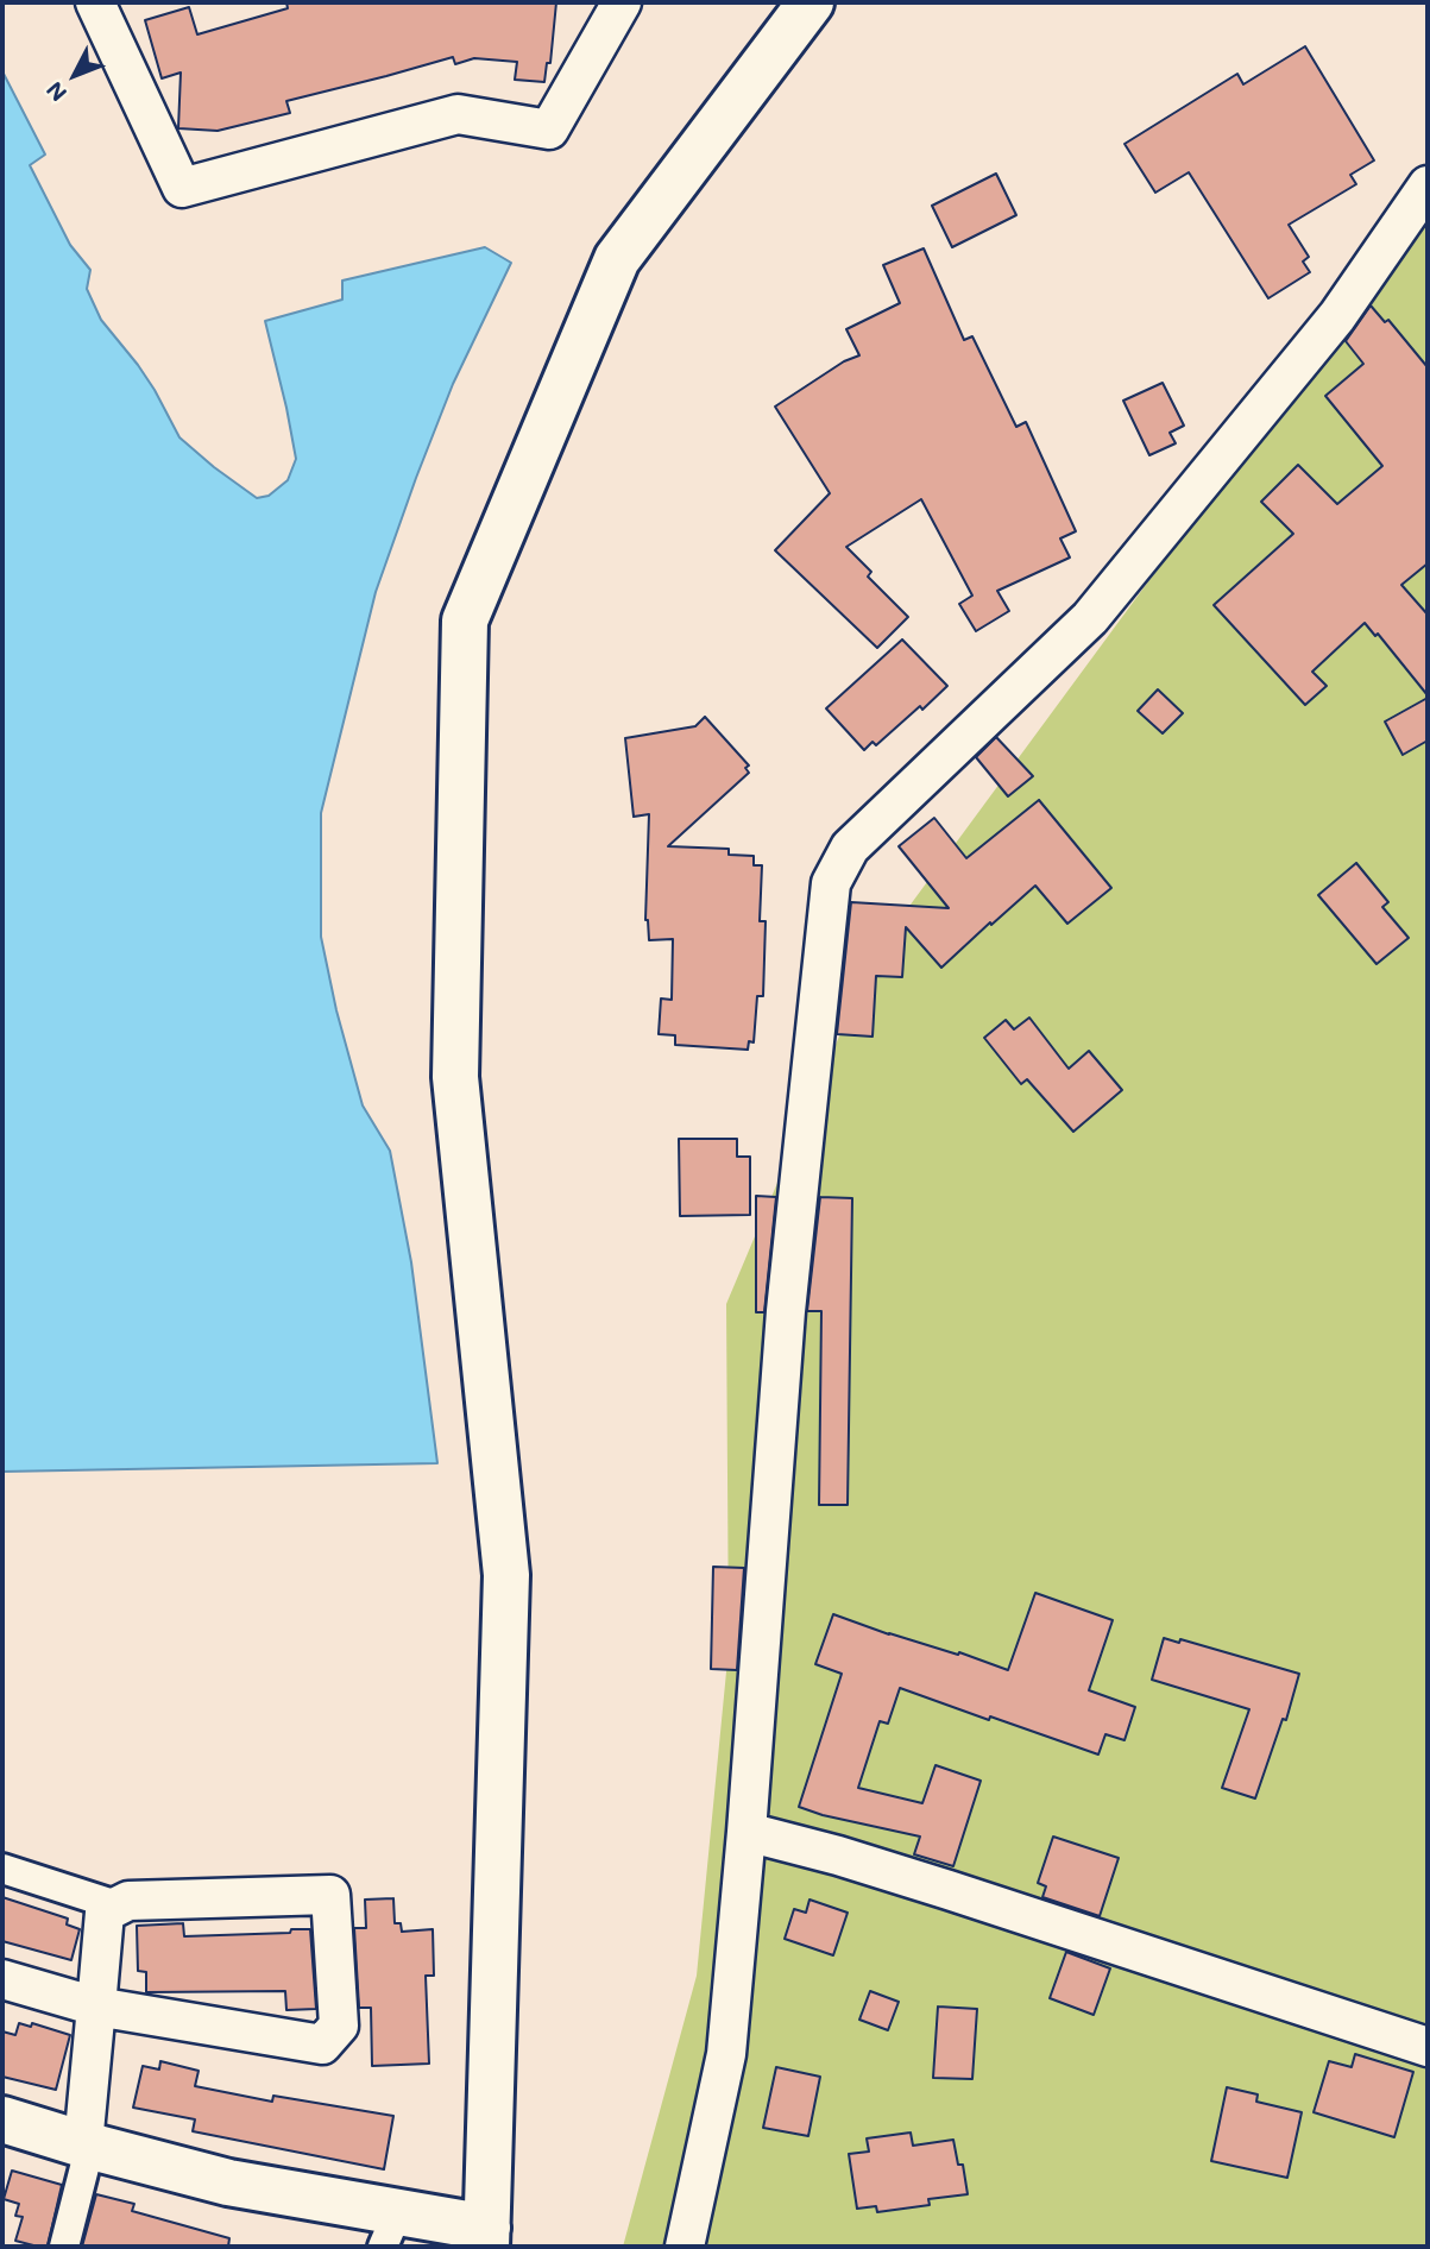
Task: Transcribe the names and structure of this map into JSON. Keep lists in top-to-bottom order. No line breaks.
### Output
{"north":"bottom left"}
